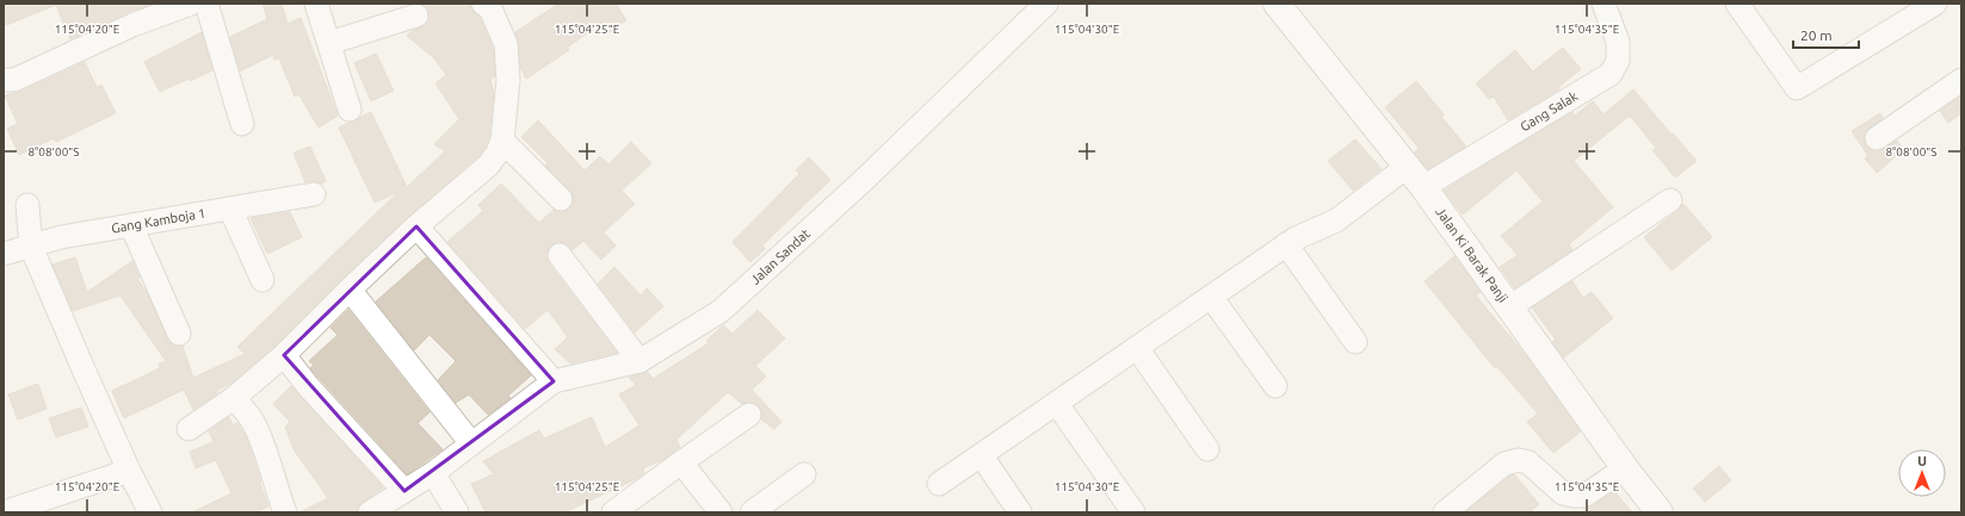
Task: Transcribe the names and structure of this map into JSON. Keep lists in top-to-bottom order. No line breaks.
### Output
{"streets":{"street":["Gang Salak","Gang Kamboja 1","Jalan Ki Barak Panji","Jalan Sandat"]},"crossings":[["Gang Salak","Jalan Ki Barak Panji"]],"scale_bar":"20 m","north":"top","coordinates":["115°04'20\"E","115°04'25\"E","115°04'30\"E","115°04'35\"E","8°08'00\"S"]}
